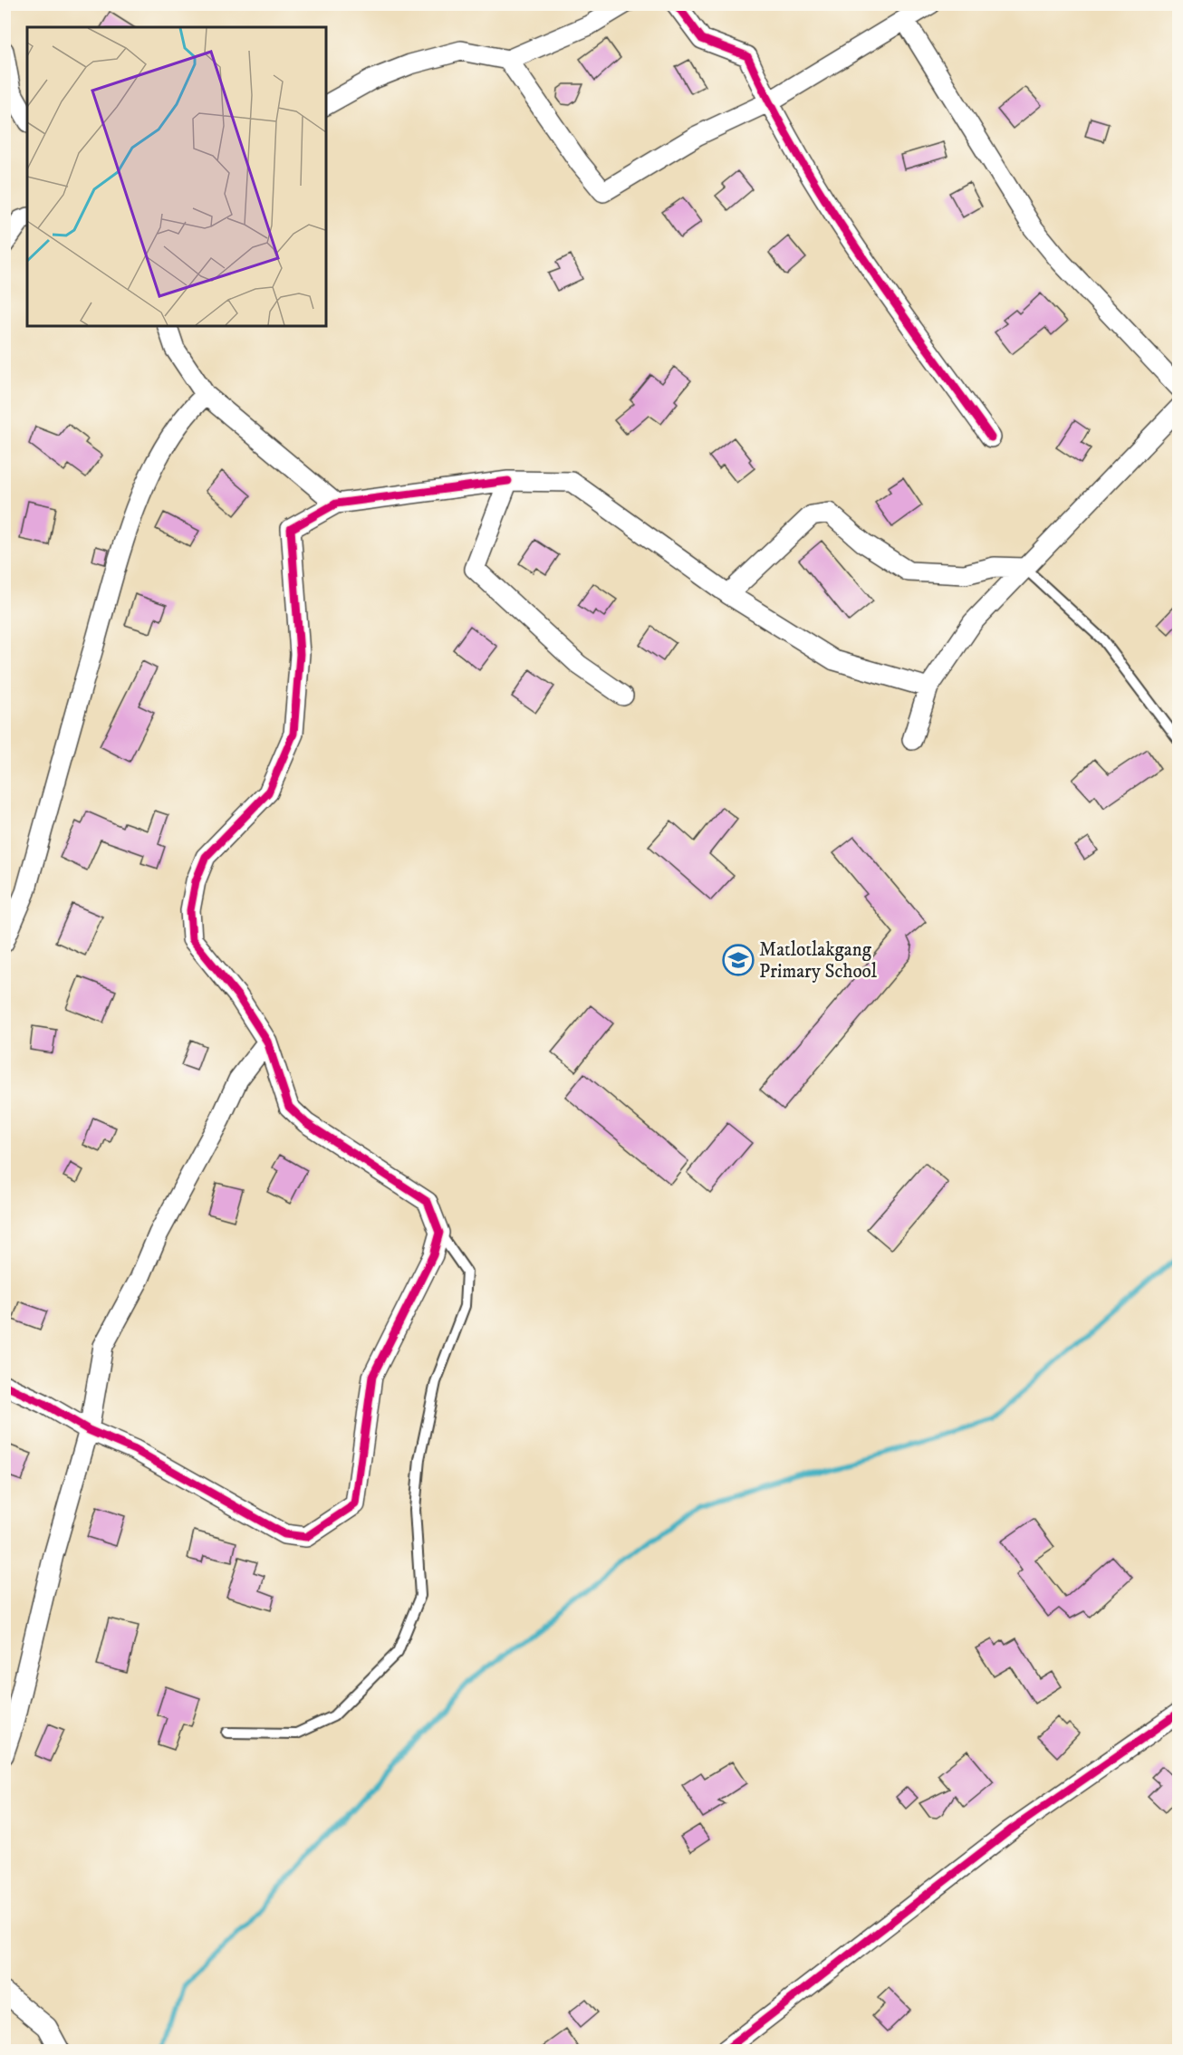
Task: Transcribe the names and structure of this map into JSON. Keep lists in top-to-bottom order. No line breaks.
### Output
{"places":{"school or university":["Matlotlakgang Primary School"]}}
